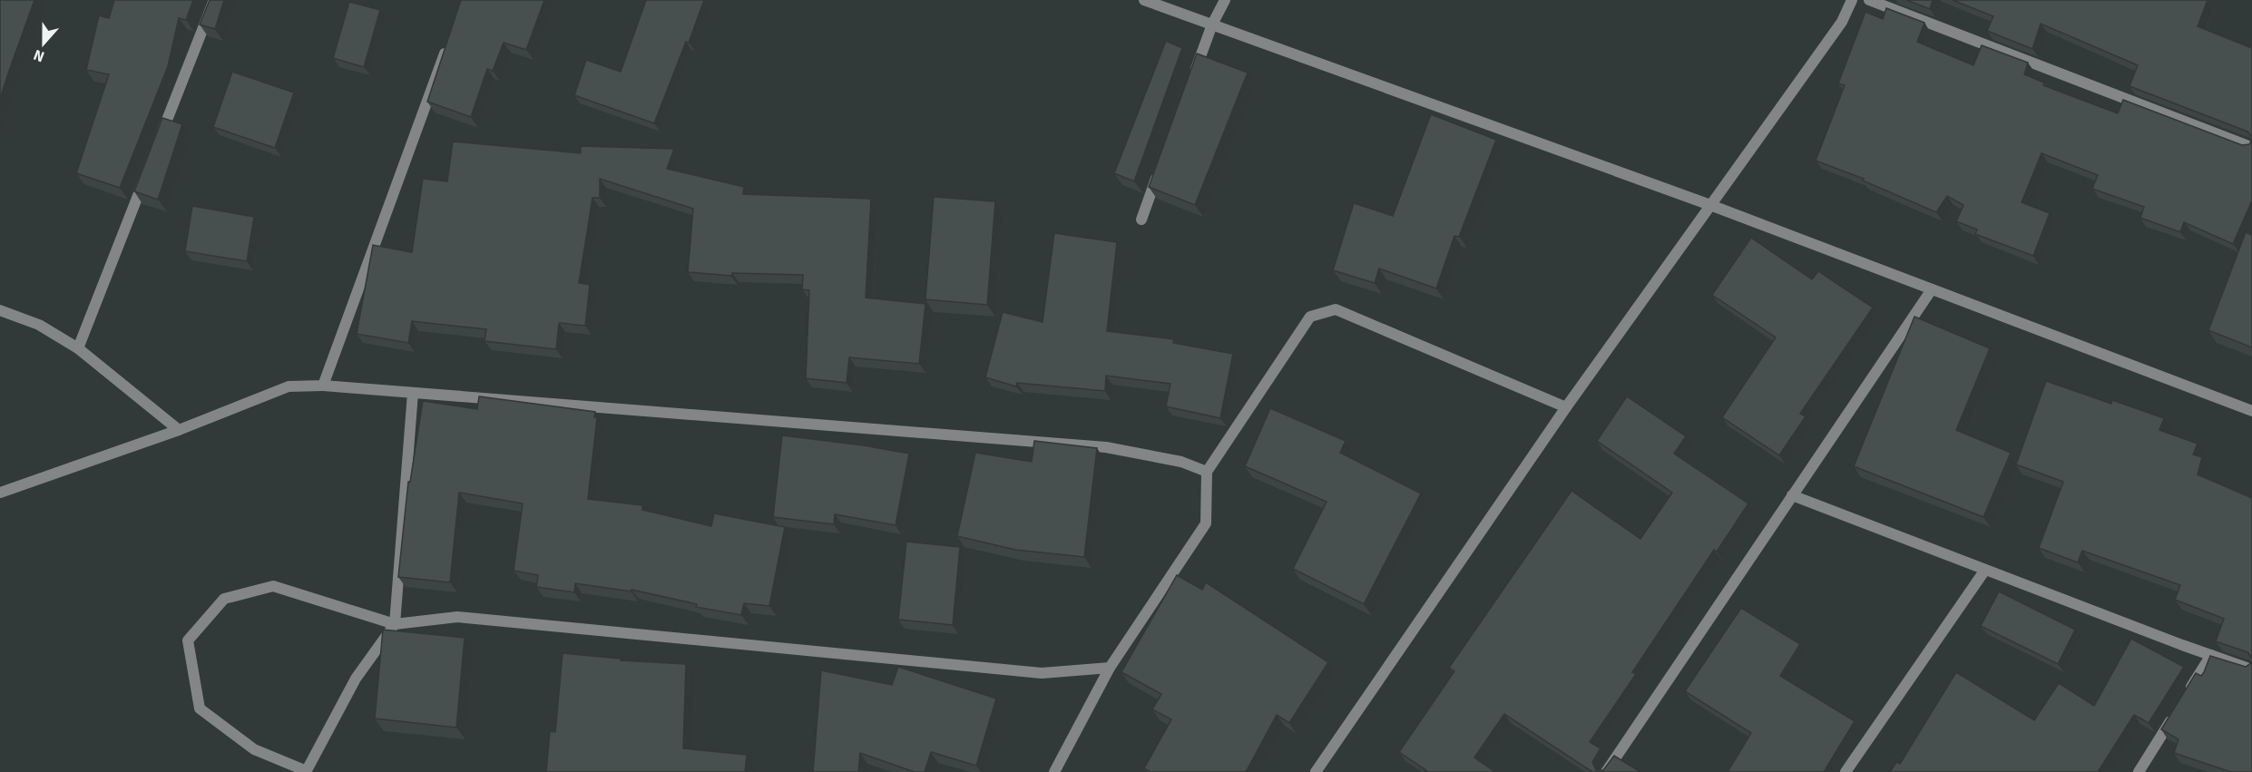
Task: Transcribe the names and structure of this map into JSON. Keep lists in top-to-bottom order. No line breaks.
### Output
{"north":"bottom"}
